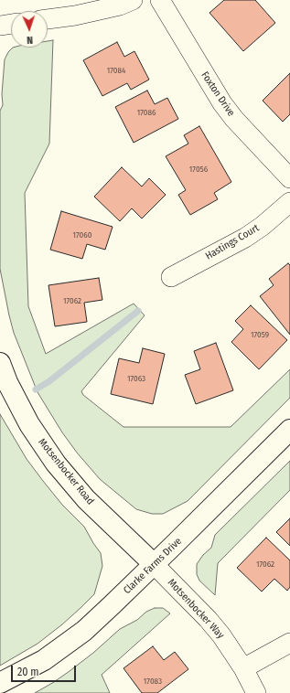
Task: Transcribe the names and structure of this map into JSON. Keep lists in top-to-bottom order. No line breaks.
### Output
{"streets":{"street":["Foxton Drive","Hastings Court","Motsenbocker Road","Clarke Farms Drive","Motsenbocker Way"]},"crossings":[["Motsenbocker Road","Clarke Farms Drive"],["Motsenbocker Road","Motsenbocker Way"],["Clarke Farms Drive","Motsenbocker Way"]],"house_numbers":["17084","17086","17056","17060","17062","17059","17063","17062","17083"],"scale_bar":"20 m","north":"bottom"}
